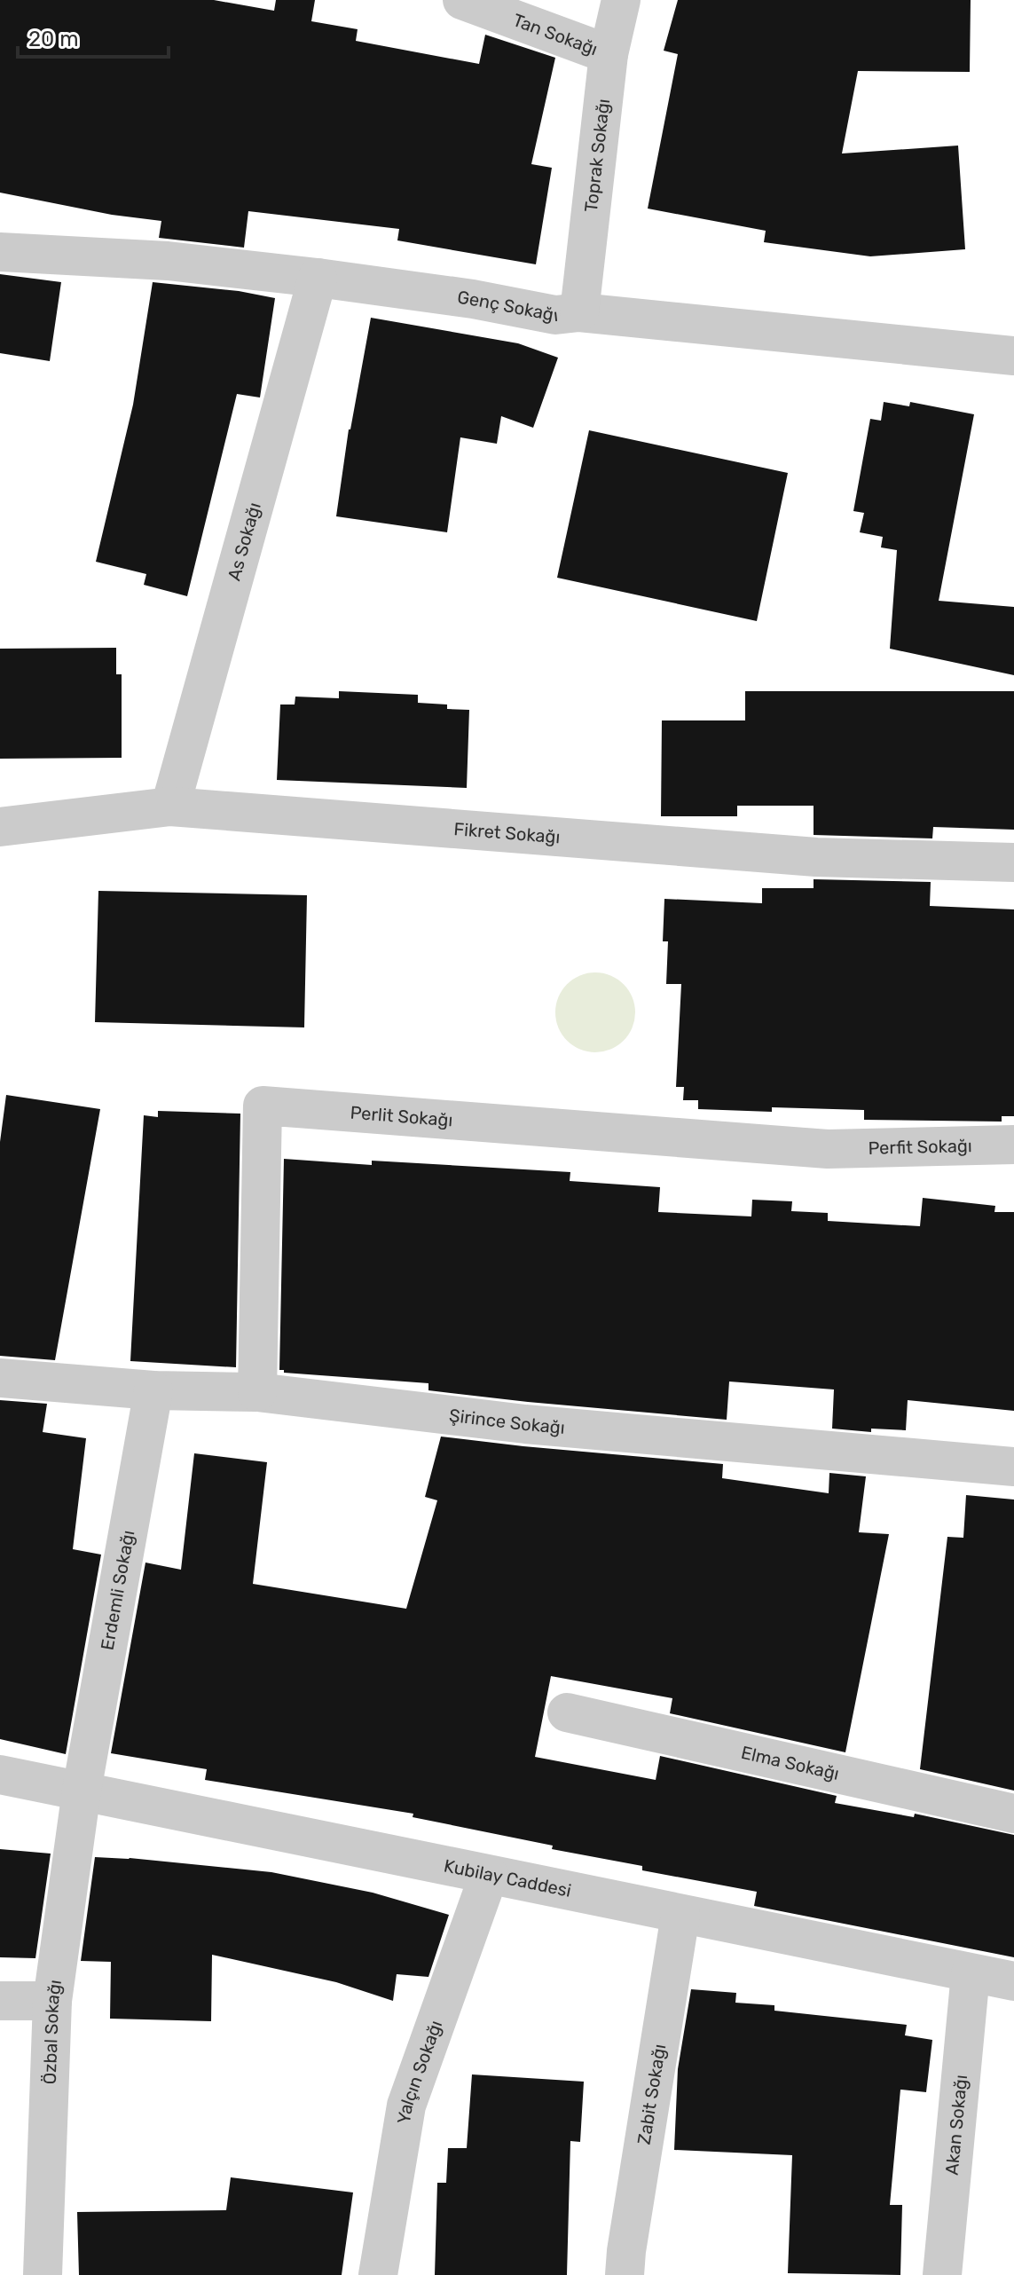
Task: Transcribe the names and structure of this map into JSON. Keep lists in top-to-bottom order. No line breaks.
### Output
{"streets":{"street":["Tan Sokağı","Toprak Sokağı","Genç Sokağı","As Sokağı","Fikret Sokağı","Perlit Sokağı","Perfit Sokağı","Şirince Sokağı","Erdemli Sokağı","Elma Sokağı","Kubilay Caddesi","Özbal Sokağı","Yalçın Sokağı","Zabit Sokağı","Akan Sokağı"]},"crossings":[["Tan Sokağı","Toprak Sokağı"],["Toprak Sokağı","Genç Sokağı"],["Genç Sokağı","As Sokağı"],["As Sokağı","Fikret Sokağı"],["Perlit Sokağı","Perfit Sokağı"],["Perlit Sokağı","Şirince Sokağı"],["Şirince Sokağı","Erdemli Sokağı"],["Erdemli Sokağı","Kubilay Caddesi"],["Erdemli Sokağı","Özbal Sokağı"],["Kubilay Caddesi","Özbal Sokağı"],["Kubilay Caddesi","Yalçın Sokağı"],["Kubilay Caddesi","Zabit Sokağı"],["Kubilay Caddesi","Akan Sokağı"]],"scale_bar":"20 m"}
